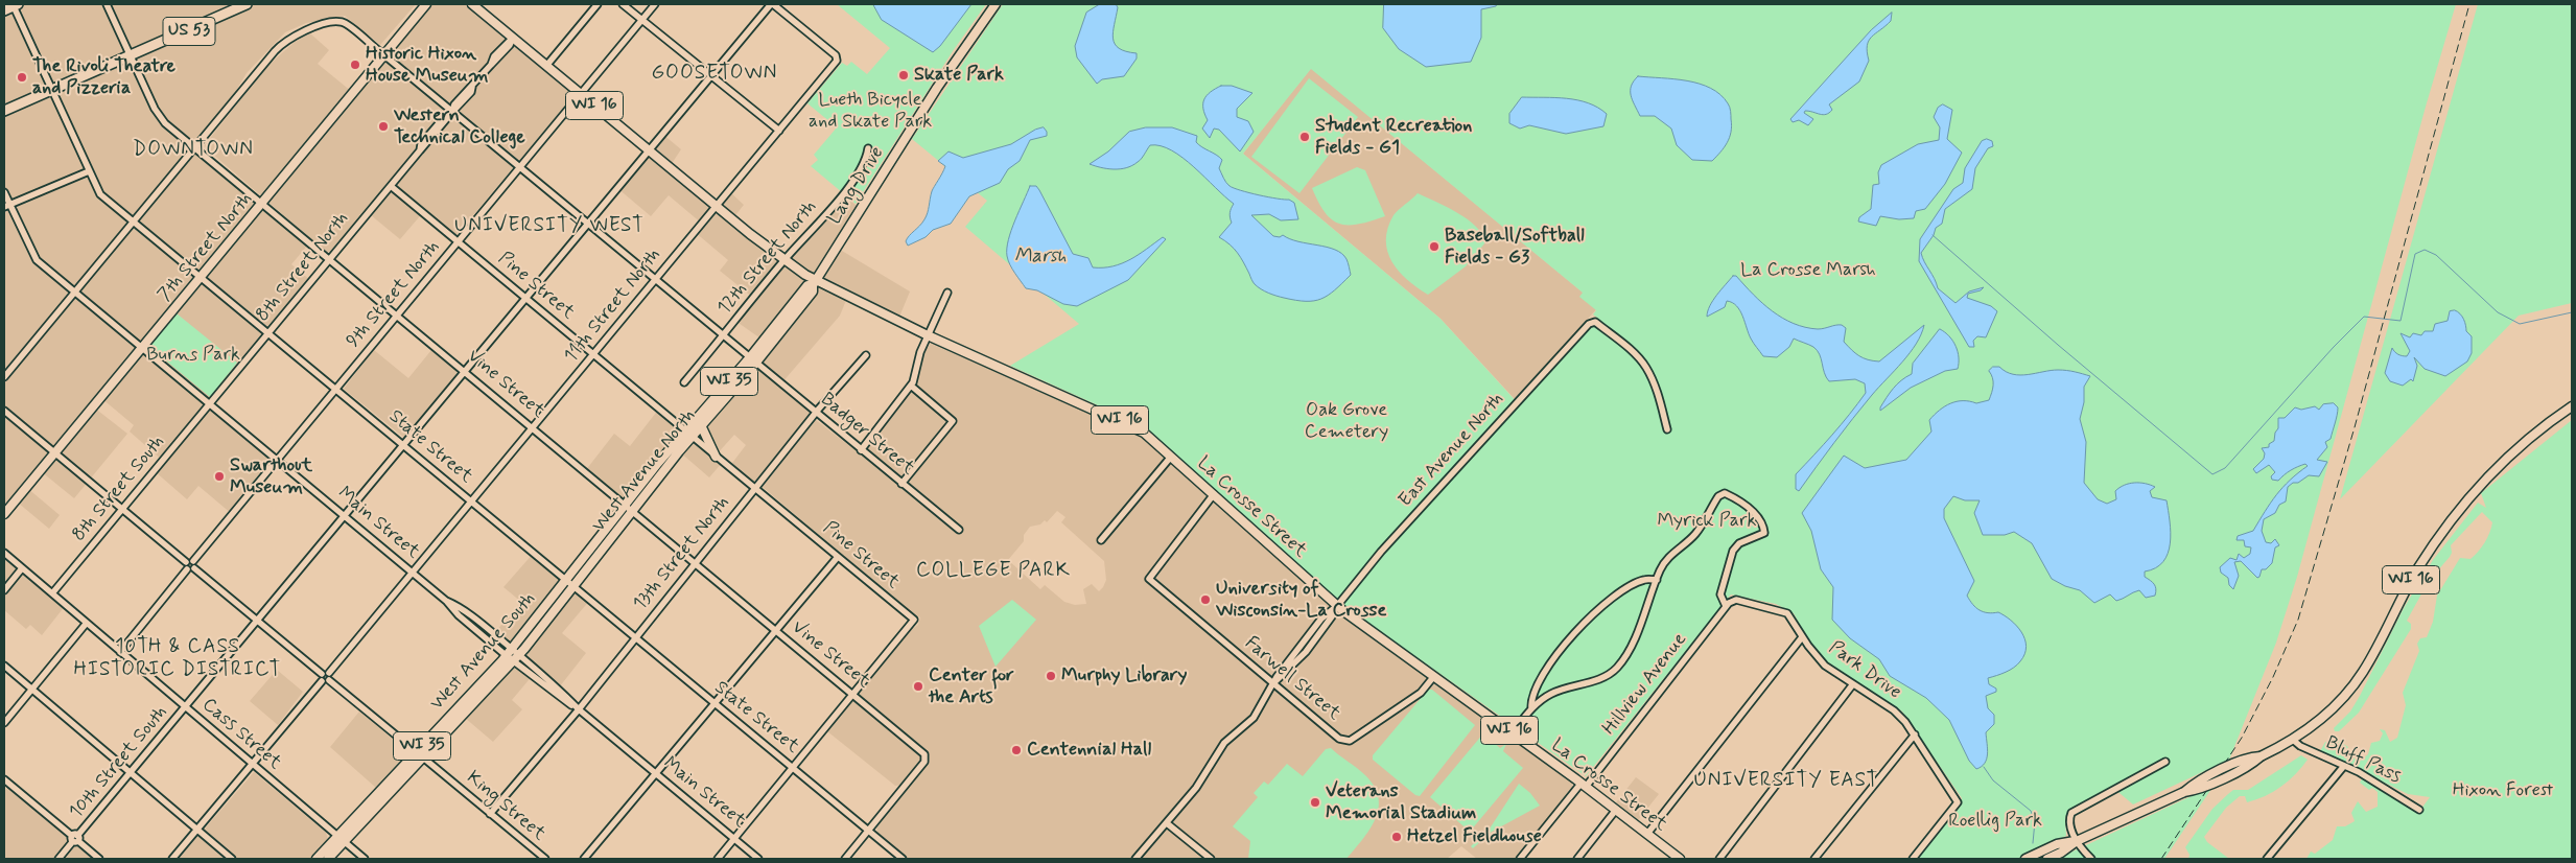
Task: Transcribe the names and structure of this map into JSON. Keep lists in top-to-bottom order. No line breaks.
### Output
{"streets":{"highway":["US 53"],"main road":["WI 16","Lang Drive","7th Street North","WI 35","West Avenue North","La Crosse Street","West Avenue South"],"street":["12th Street North","8th Street North","Pine Street","9th Street North","11th Street North","Vine Street","Badger Street","State Street","East Avenue North","8th Street South","Main Street","13th Street North","Park Drive","Farwell Street","Hillview Avenue","Cass Street","Bluff Pass","10th Street South","King Street"]},"crossings":[["US 53","Vine Street"],["US 53","State Street"],["WI 16","Lang Drive"],["WI 16","12th Street North"],["WI 16","8th Street North"],["WI 16","9th Street North"],["WI 16","11th Street North"],["WI 16","West Avenue North"],["WI 16","La Crosse Street"],["WI 16","Bluff Pass"],["WI 16","10th Street South"],["Lang Drive","West Avenue North"],["7th Street North","Vine Street"],["7th Street North","Badger Street"],["7th Street North","State Street"],["7th Street North","Main Street"],["12th Street North","Badger Street"],["8th Street North","Pine Street"],["8th Street North","Vine Street"],["8th Street North","Badger Street"],["8th Street North","State Street"],["8th Street North","8th Street South"],["8th Street North","Main Street"],["Pine Street","9th Street North"],["Pine Street","11th Street North"],["Pine Street","Vine Street"],["Pine Street","West Avenue North"],["Pine Street","13th Street North"],["Pine Street","10th Street South"],["9th Street North","Vine Street"],["9th Street North","Badger Street"],["9th Street North","State Street"],["9th Street North","Main Street"],["11th Street North","Vine Street"],["11th Street North","Badger Street"],["11th Street North","State Street"],["11th Street North","Main Street"],["11th Street North","Cass Street"],["11th Street North","10th Street South"],["11th Street North","King Street"],["Vine Street","Badger Street"],["Vine Street","State Street"],["Vine Street","West Avenue North"],["Vine Street","13th Street North"],["Vine Street","West Avenue South"],["Vine Street","10th Street South"],["Badger Street","West Avenue North"],["Badger Street","13th Street North"],["Badger Street","10th Street South"],["State Street","West Avenue North"],["State Street","13th Street North"],["State Street","West Avenue South"],["State Street","10th Street South"],["East Avenue North","La Crosse Street"],["East Avenue North","Farwell Street"],["West Avenue North","Main Street"],["West Avenue North","West Avenue South"],["8th Street South","Main Street"],["8th Street South","Cass Street"],["La Crosse Street","Farwell Street"],["La Crosse Street","Hillview Avenue"],["Main Street","13th Street North"],["Main Street","West Avenue South"],["Main Street","10th Street South"],["13th Street North","King Street"],["West Avenue South","Cass Street"],["West Avenue South","King Street"],["Park Drive","Hillview Avenue"],["Cass Street","10th Street South"],["10th Street South","King Street"]],"districts":["GOOSETOWN","DOWNTOWN","UNIVERSITY WEST","COLLEGE PARK","10TH & CASS HISTORIC DISTRICT","UNIVERSITY EAST"],"water":["Marsh"],"parks":["Lueth Bicycle and Skate Park","La Crosse Marsh","Burns Park","Oak Grove Cemetery","Myrick Park","Hixon Forest","Roellig Park"],"places":["Historic Hixon House Museum","Skate Park","The Rivoli Theatre and Pizzeria","Western Technical College","Student Recreation Fields - G1","Baseball/Softball Fields - G3","Swarthout Museum","University of Wisconsin-La Crosse","Murphy Library","Center for the Arts","Centennial Hall","Veterans Memorial Stadium","Hetzel Fieldhouse"]}
